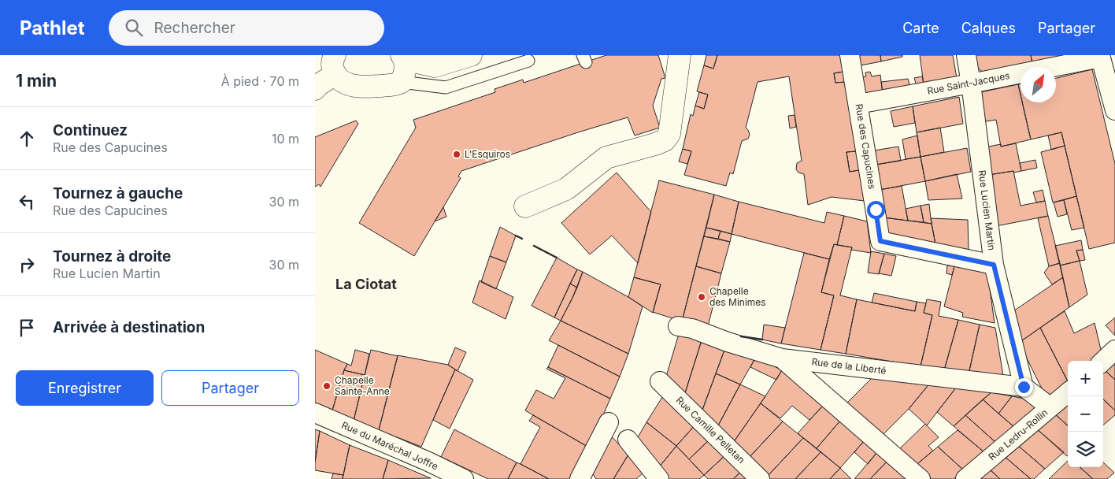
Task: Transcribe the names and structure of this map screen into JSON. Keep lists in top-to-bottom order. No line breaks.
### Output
{"streets":{"street":["Rue Saint-Jacques","Rue des Capucines","Rue Lucien Martin","Rue de la Liberté","Rue Camille Pelletan","Rue Ledru-Rollin","Rue du Maréchal Joffre"]},"crossings":[["Rue Saint-Jacques","Rue des Capucines"],["Rue Saint-Jacques","Rue Lucien Martin"],["Rue des Capucines","Rue Lucien Martin"],["Rue Lucien Martin","Rue de la Liberté"]],"districts":["La Ciotat"],"places":["L'Esquiros","Chapelle des Minimes","Chapelle Sainte-Anne"],"north":"top right","page":{"header":"Pathlet","search":"Rechercher","nav":["Carte","Calques","Partager"],"heading":["1 min","À pied · 70 m"],"list":[["Continuez","Rue des Capucines","10 m"],["Tournez à gauche","Rue des Capucines","30 m"],["Tournez à droite","Rue Lucien Martin","30 m"],"Arrivée à destination"],"buttons":["Enregistrer","Partager"],"map_buttons":["+","−"]}}
